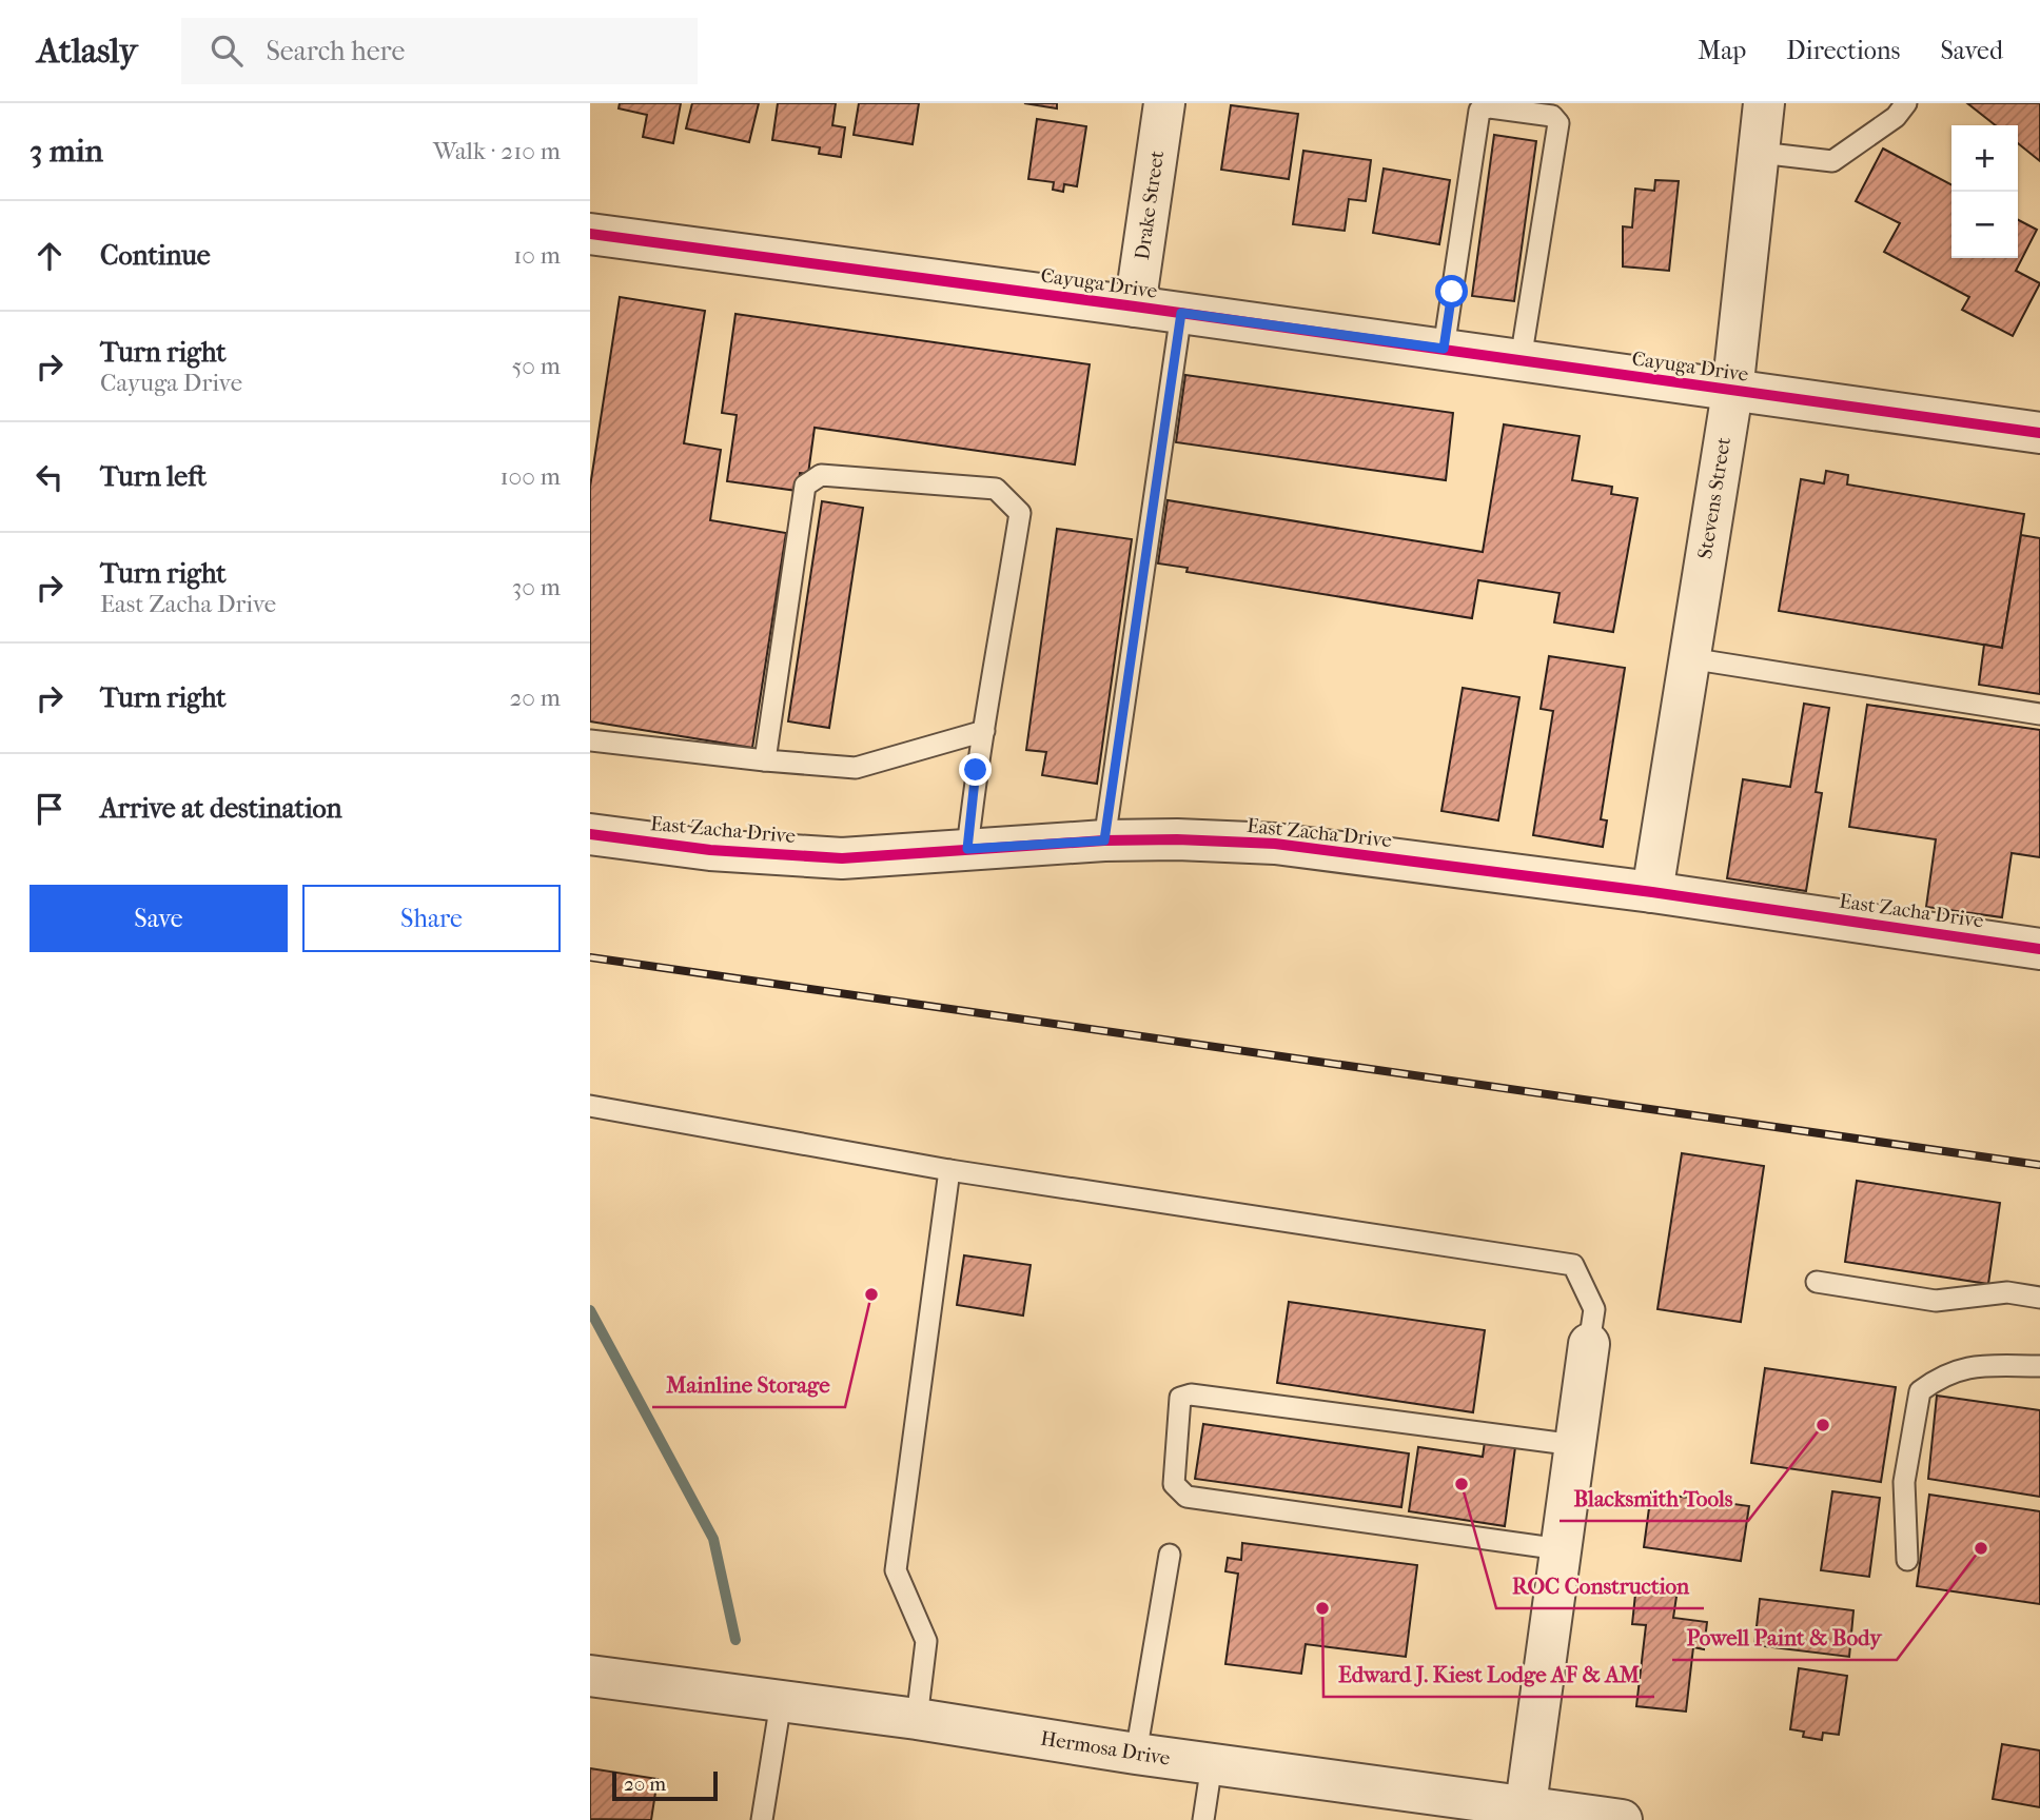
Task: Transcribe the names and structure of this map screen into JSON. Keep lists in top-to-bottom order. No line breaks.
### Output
{"streets":{"street":["Drake Street","Cayuga Drive","Stevens Street","East Zacha Drive","Hermosa Drive"]},"crossings":[["Drake Street","Cayuga Drive"],["Cayuga Drive","Stevens Street"],["Stevens Street","East Zacha Drive"]],"places":["Mainline Storage","Blacksmith Tools","ROC Construction","Powell Paint & Body","Edward J. Kiest Lodge AF & AM"],"scale_bar":"20 m","page":{"header":"Atlasly","search":"Search here","nav":["Map","Directions","Saved"],"heading":["3 min","Walk · 210 m"],"map_buttons":["+","−"],"list":[["Continue","10 m"],["Turn right","Cayuga Drive","50 m"],["Turn left","100 m"],["Turn right","East Zacha Drive","30 m"],["Turn right","20 m"],"Arrive at destination"],"buttons":["Save","Share"],"scale":"20 m"}}
